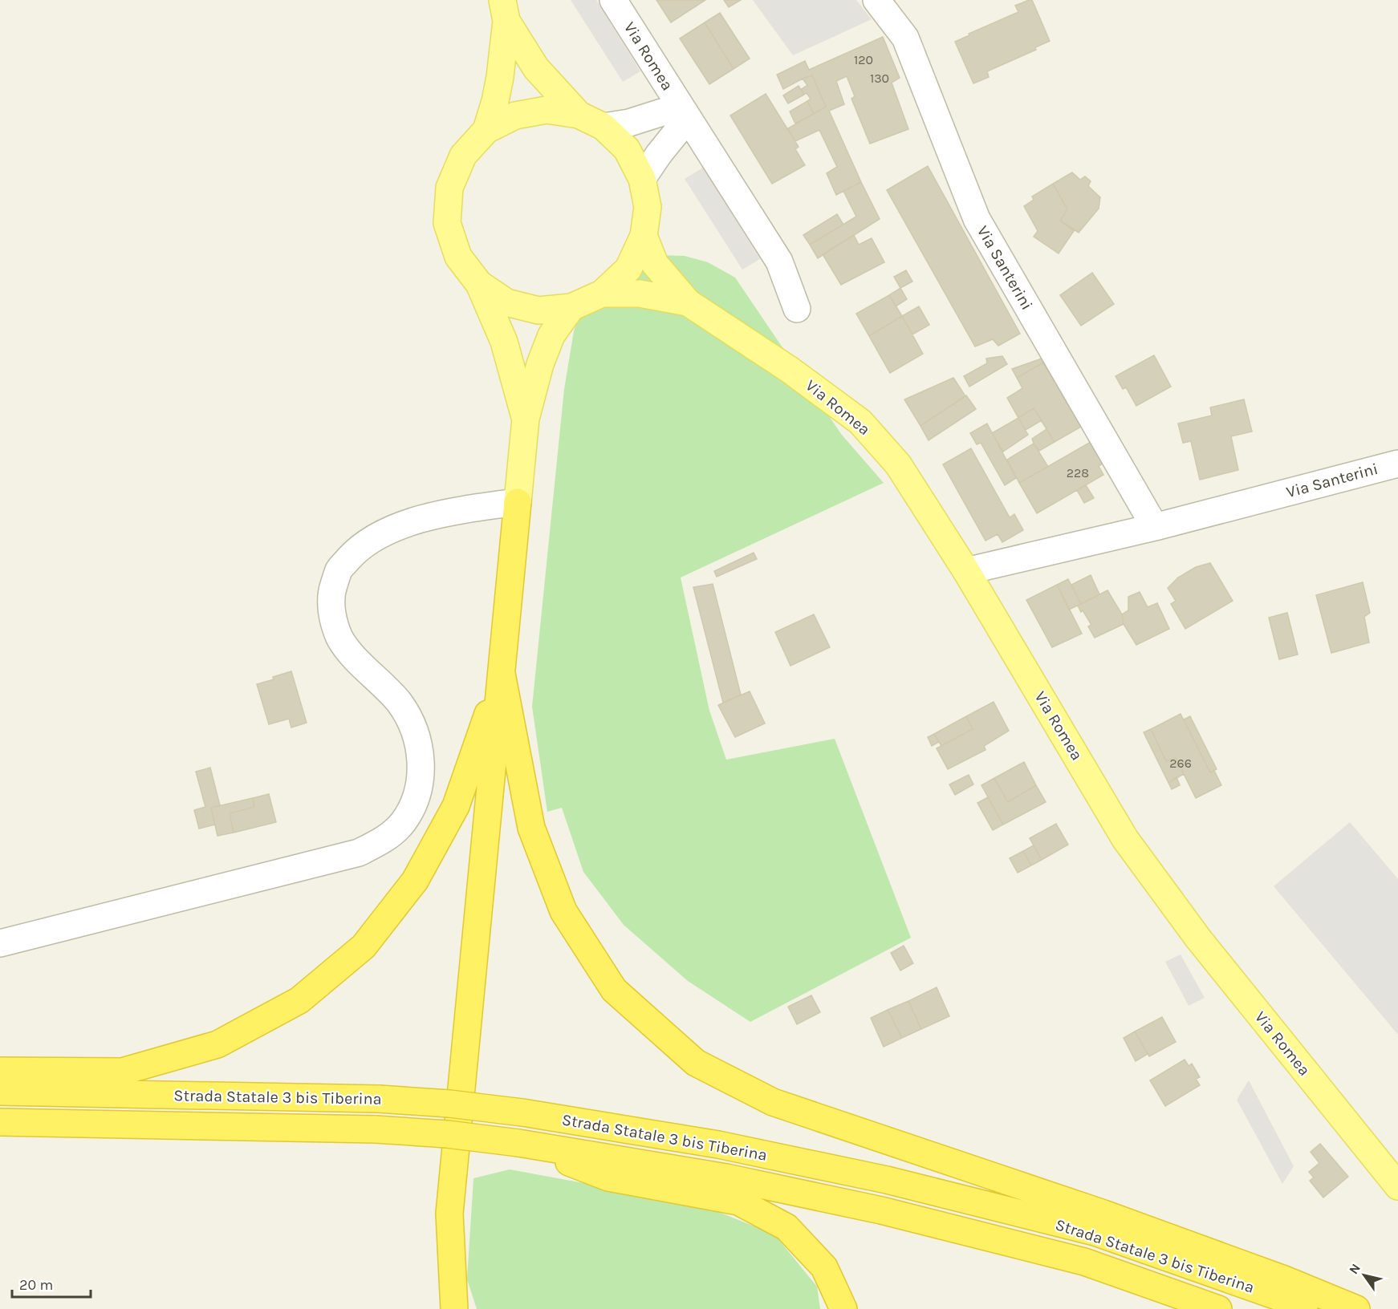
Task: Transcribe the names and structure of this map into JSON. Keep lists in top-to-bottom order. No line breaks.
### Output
{"streets":{"highway":["Strada Statale 3 bis Tiberina"],"main road":["Via Romea"],"street":["Via Santerini"]},"crossings":[["Via Romea","Via Santerini"]],"house_numbers":["120","130","228","266"],"scale_bar":"20 m","north":"top left"}
